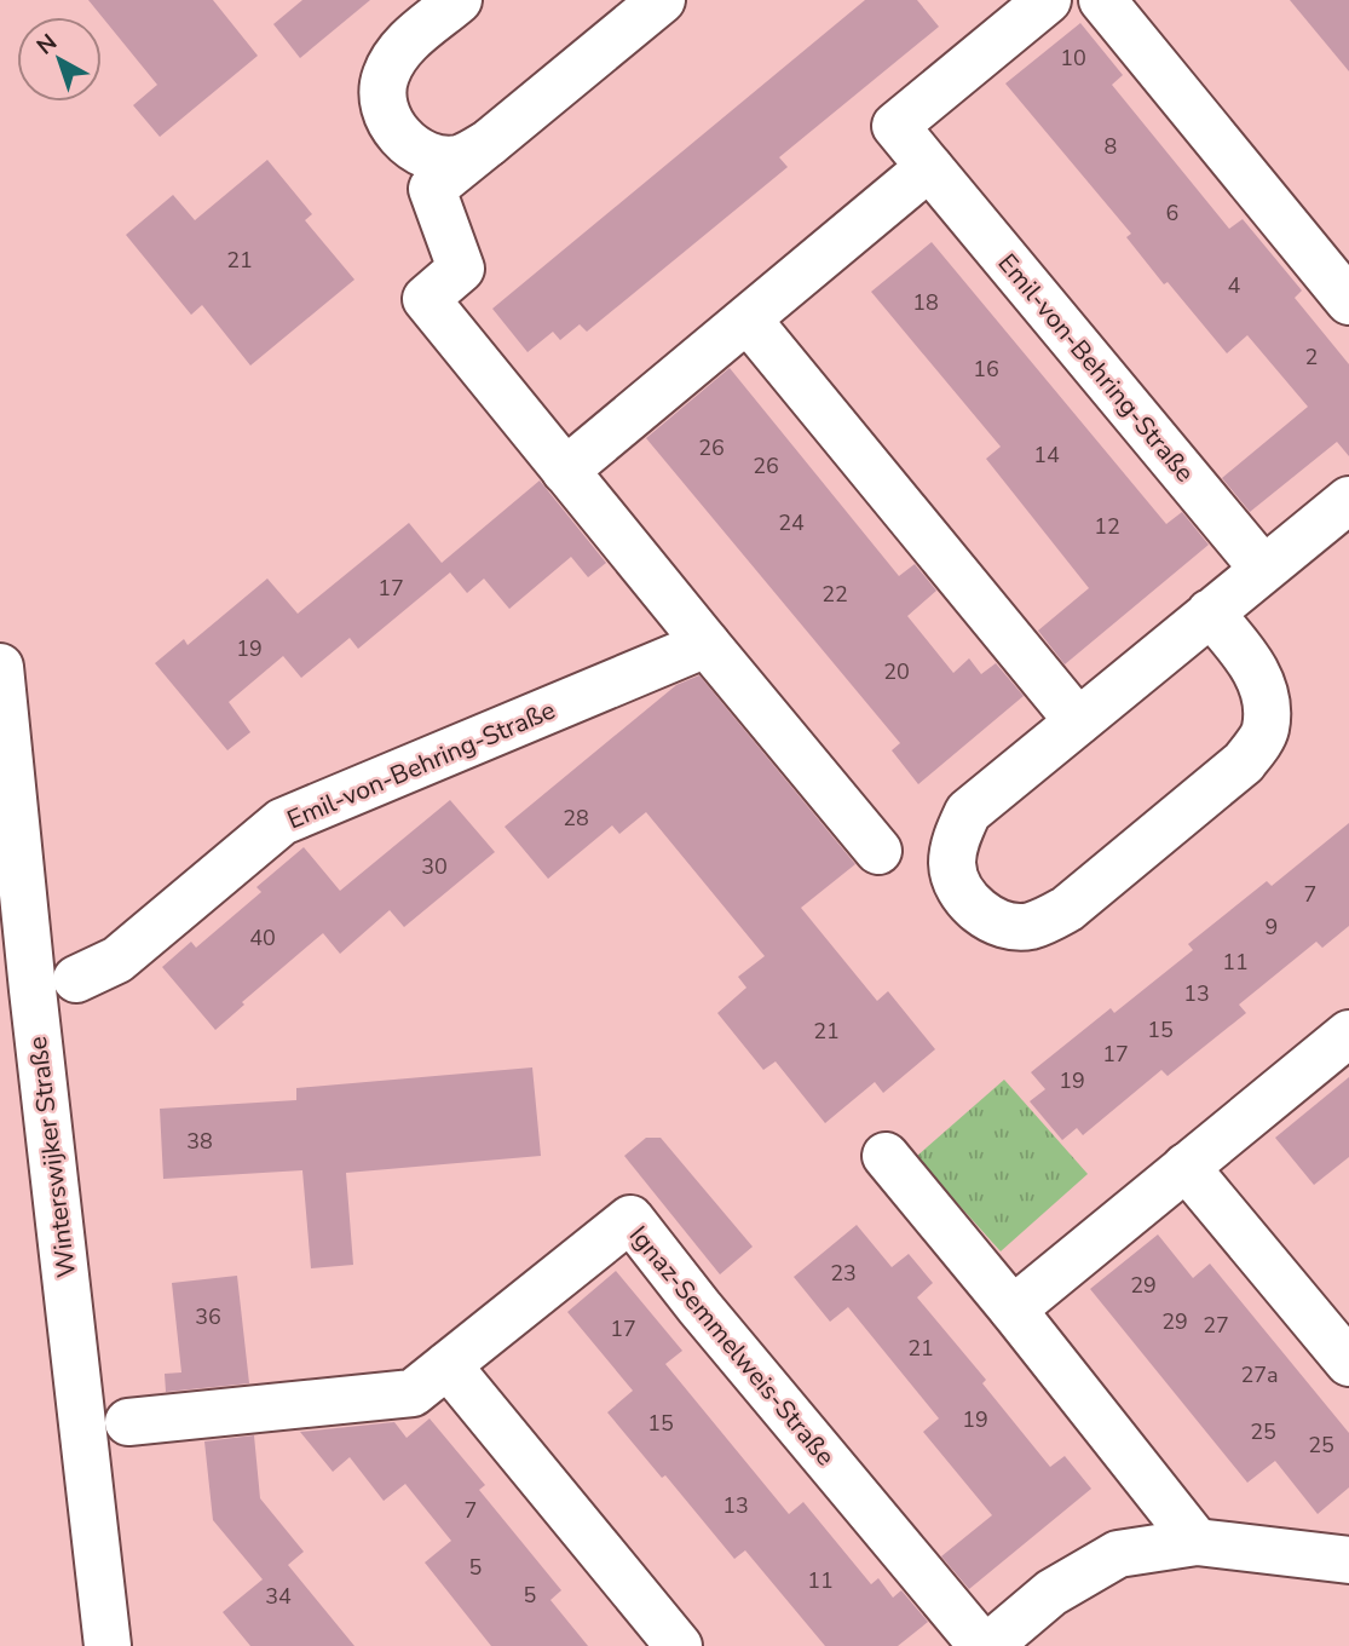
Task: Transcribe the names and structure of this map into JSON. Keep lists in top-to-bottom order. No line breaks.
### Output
{"streets":{"street":["Emil-von-Behring-Straße","Winterswijker Straße","Ignaz-Semmelweis-Straße"]},"house_numbers":["10","8","6","21","4","18","2","16","26","14","26","24","12","17","22","19","20","28","30","7","9","40","11","13","15","21","17","19","38","23","29","36","29","27","17","21","27a","19","15","25","25","13","7","5","11","5","34"],"north":"top left"}
